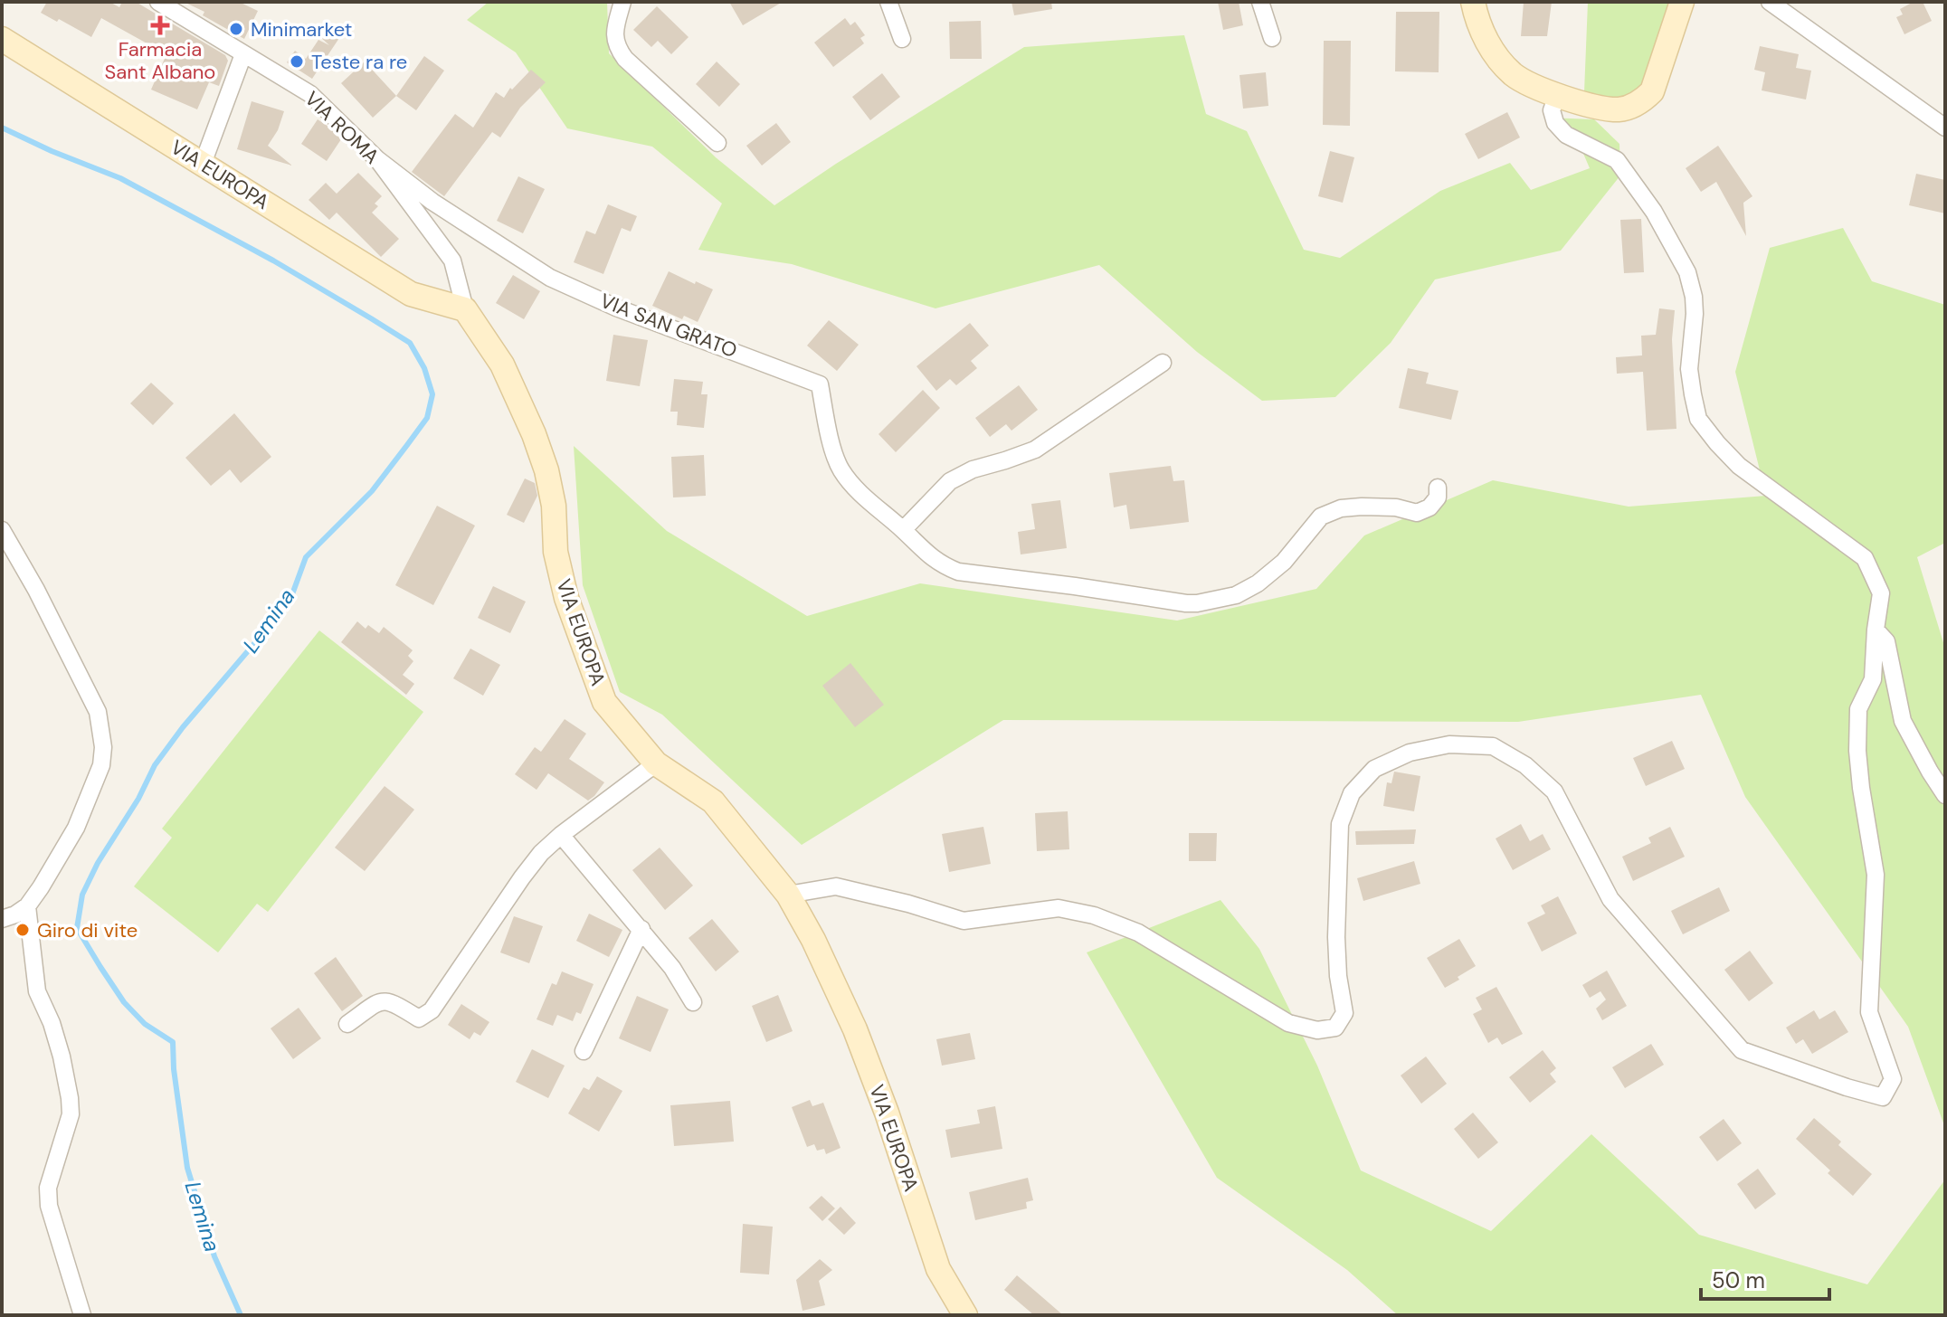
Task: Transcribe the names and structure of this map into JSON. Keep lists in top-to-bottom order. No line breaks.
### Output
{"streets":{"street":["VIA ROMA","VIA EUROPA","VIA SAN GRATO"]},"crossings":[["VIA ROMA","VIA EUROPA"],["VIA ROMA","VIA SAN GRATO"]],"water":["Lemina"],"places":{"health":["Farmacia Sant Albano"],"other":["Minimarket","Teste ra re","Giro di vite"]},"scale_bar":"50 m"}
